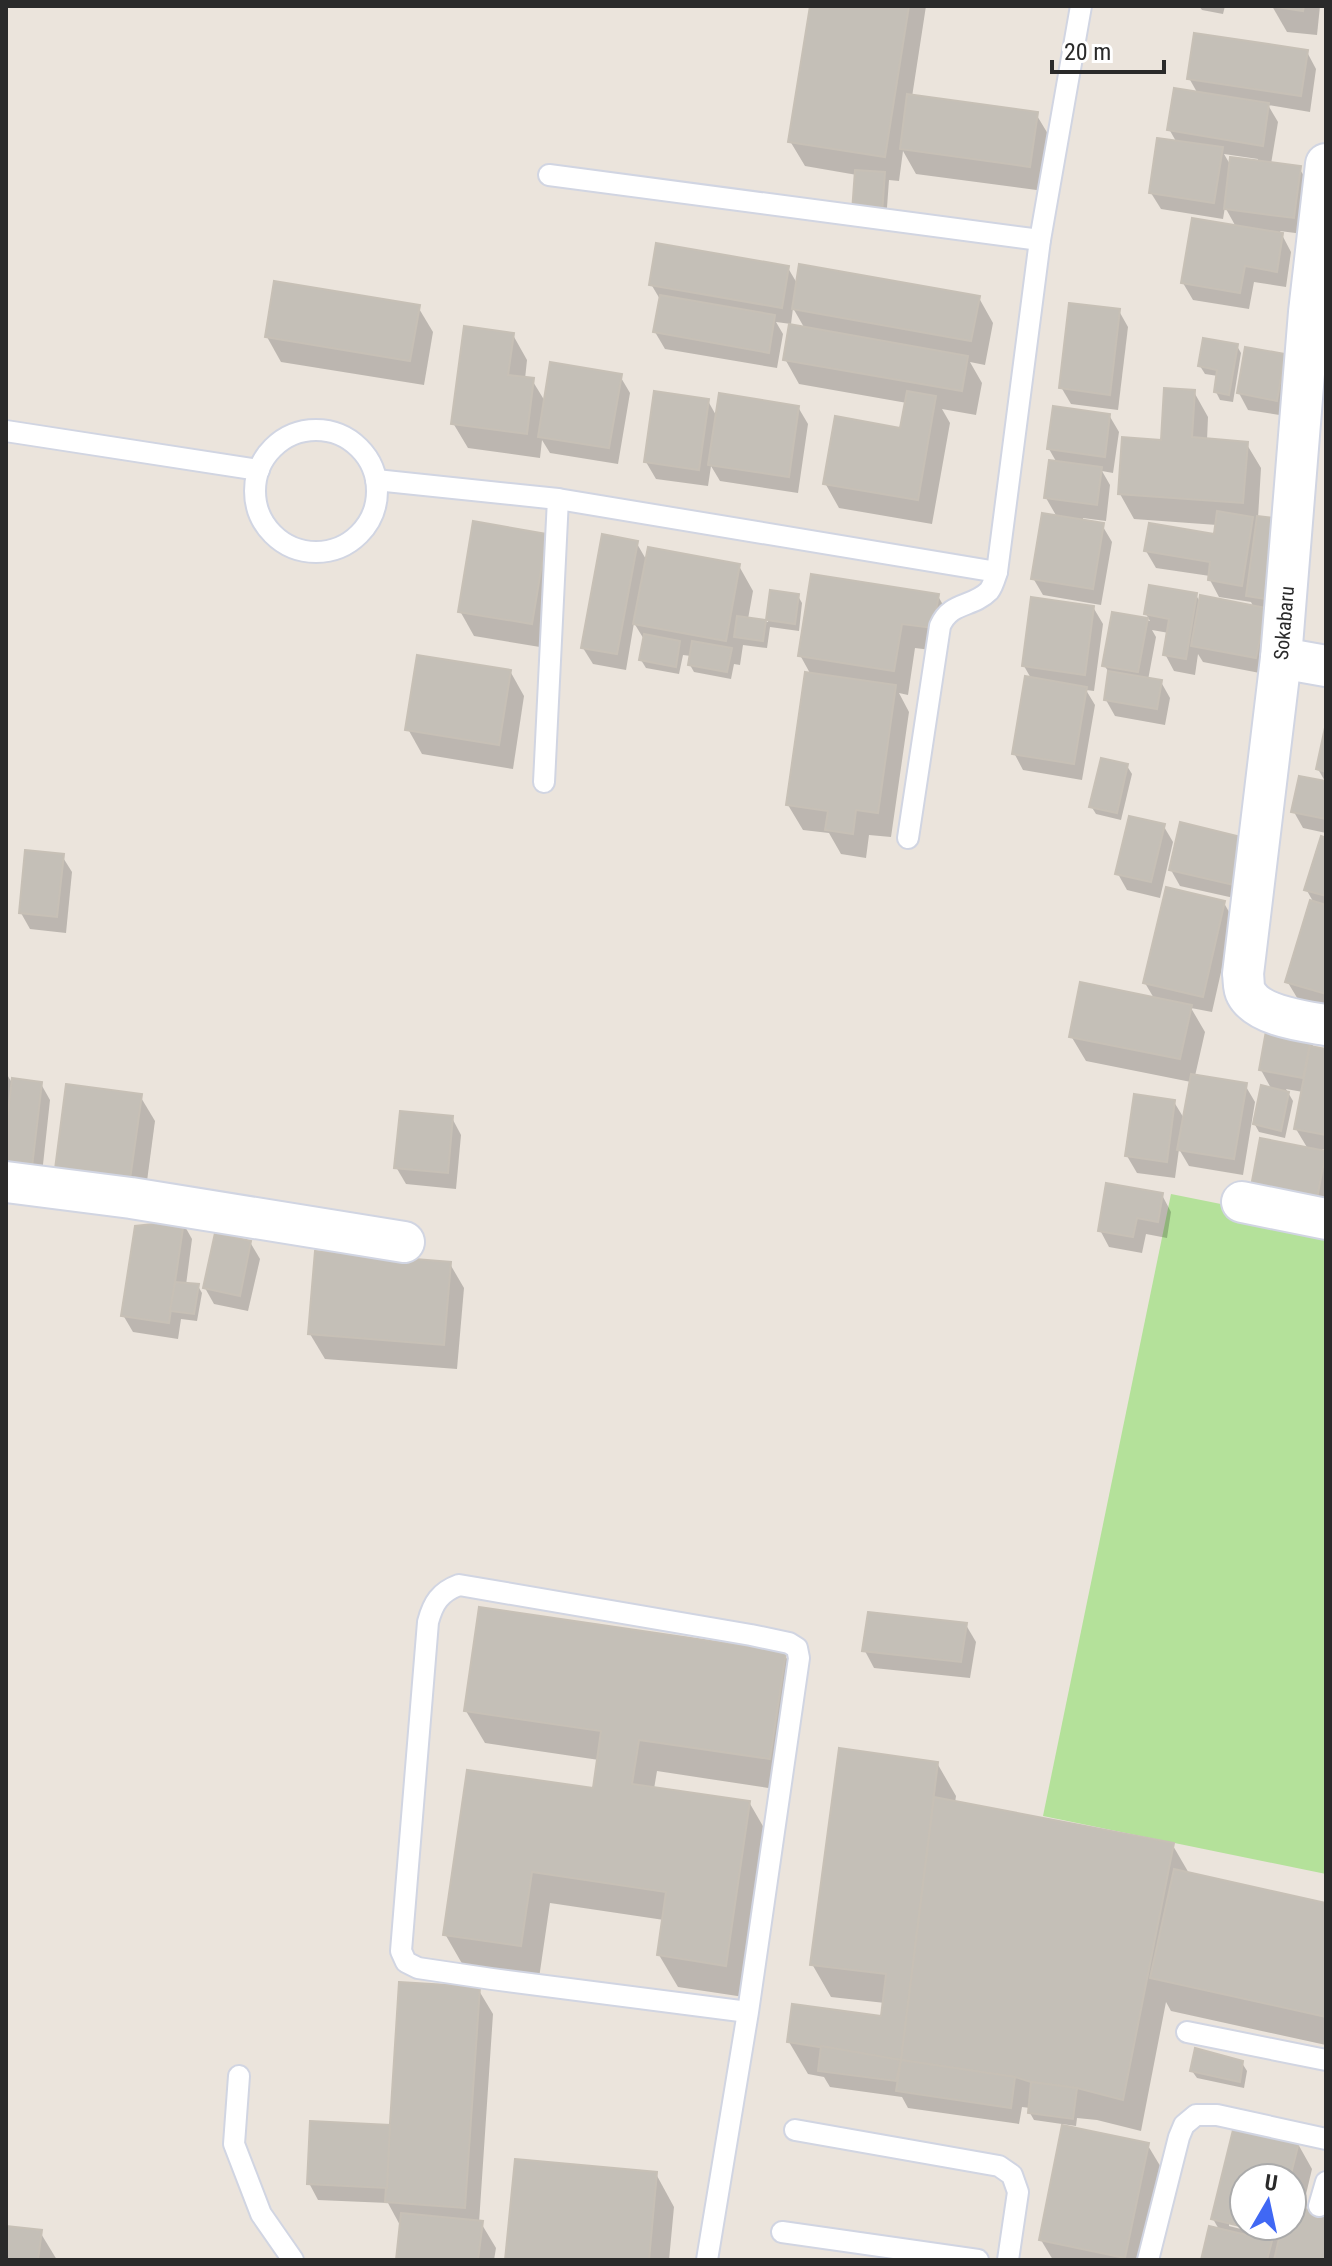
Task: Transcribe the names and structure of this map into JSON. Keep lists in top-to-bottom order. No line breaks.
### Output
{"streets":{"street":["Sokabaru"]},"scale_bar":"20 m","north":"top"}
